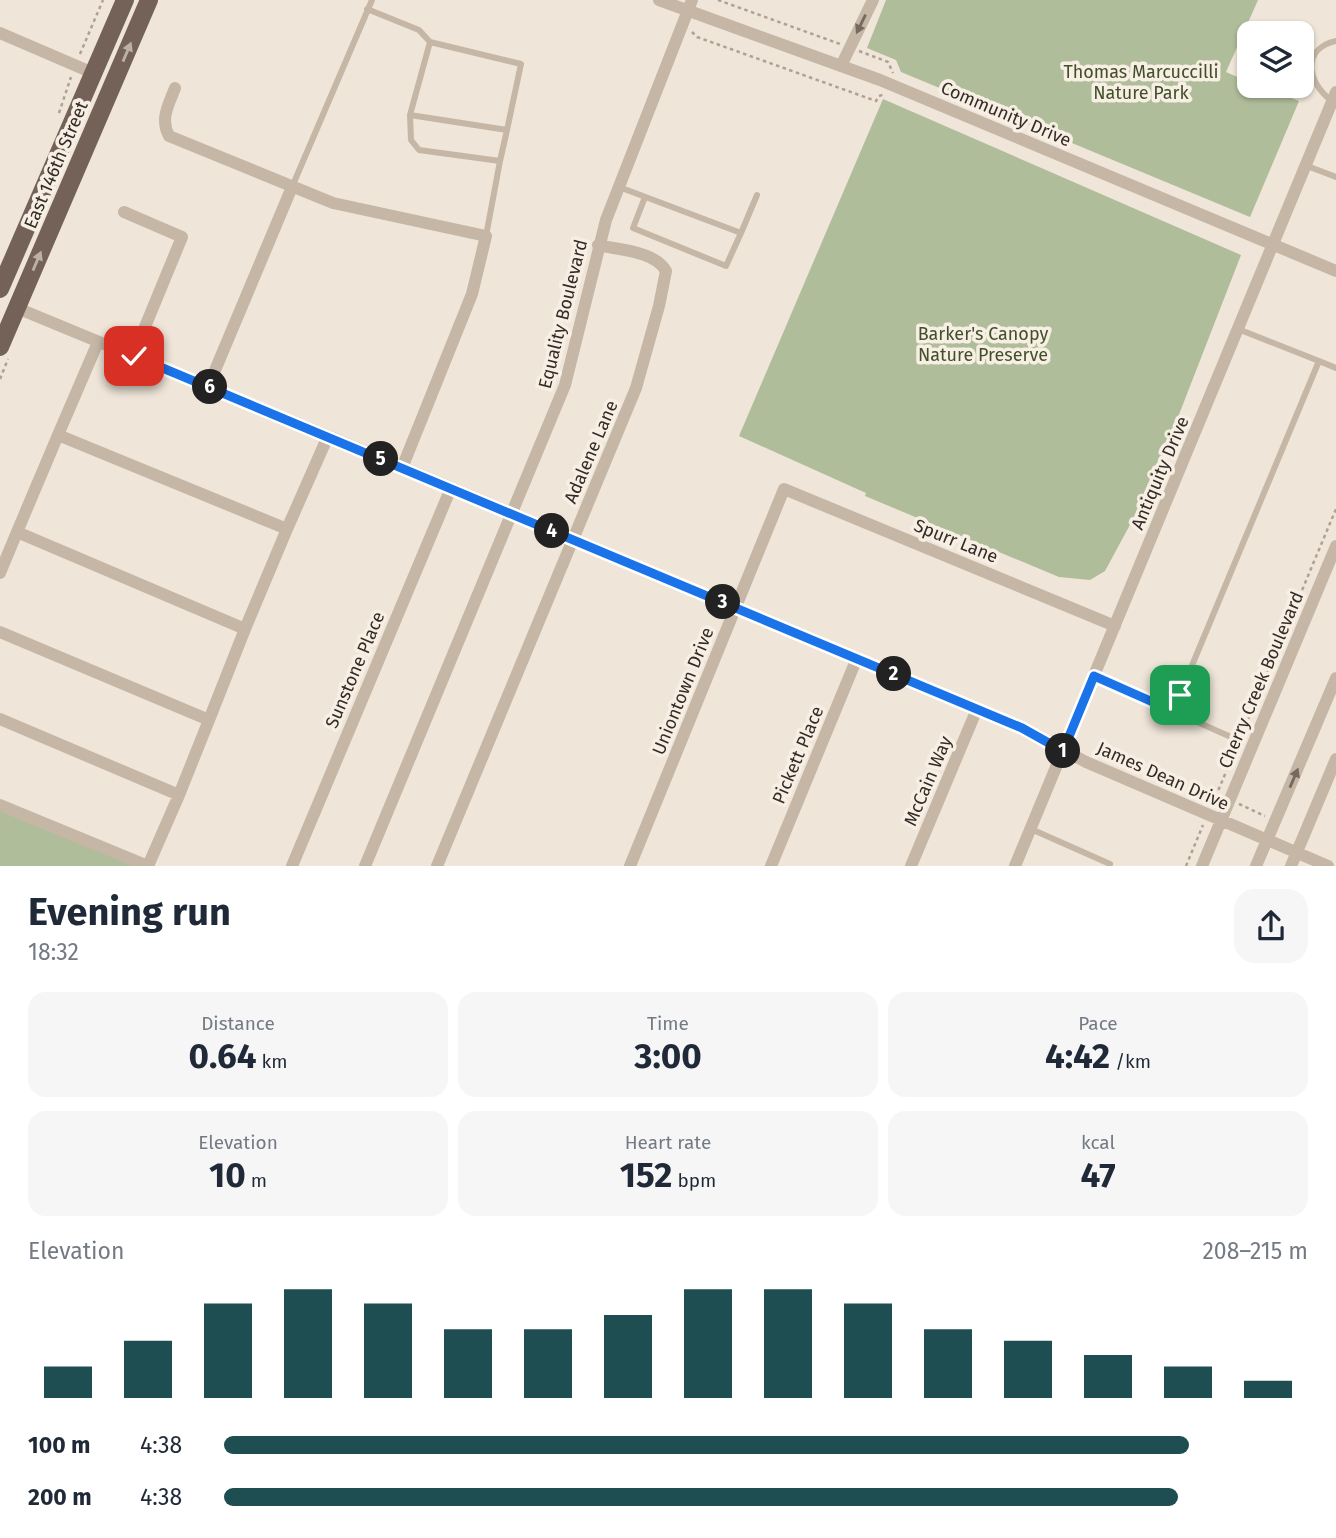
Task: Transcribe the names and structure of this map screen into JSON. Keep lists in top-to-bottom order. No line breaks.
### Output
{"streets":{"main road":["East 146th Street"],"street":["Community Drive","Equality Boulevard","Adalene Lane","Antiquity Drive","Spurr Lane","Sunstone Place","Cherry Creek Boulevard","Uniontown Drive","Pickett Place","James Dean Drive","McCain Way"]},"crossings":[["Community Drive","Equality Boulevard"],["Community Drive","Antiquity Drive"],["East 146th Street","James Dean Drive"],["Equality Boulevard","Adalene Lane"],["Equality Boulevard","James Dean Drive"],["Adalene Lane","James Dean Drive"],["Antiquity Drive","Spurr Lane"],["Antiquity Drive","James Dean Drive"],["Spurr Lane","Uniontown Drive"],["Sunstone Place","James Dean Drive"],["Cherry Creek Boulevard","James Dean Drive"],["Uniontown Drive","James Dean Drive"],["Pickett Place","James Dean Drive"],["James Dean Drive","McCain Way"]],"parks":["Thomas Marcuccilli Nature Park","Barker's Canopy Nature Preserve"],"page":{"pins":["6","5","4","3","2","1"],"heading":["Evening run","18:32"],"stats":[["Distance","0.64 km"],["Time","3:00"],["Pace","4:42 /km"],["Elevation","10 m"],["Heart rate","152 bpm"],["kcal","47"]],"chart":["Elevation","208–215 m"],"list":[{"name":"100 m","note":"4:38"},{"name":"200 m","note":"4:38"}]}}
